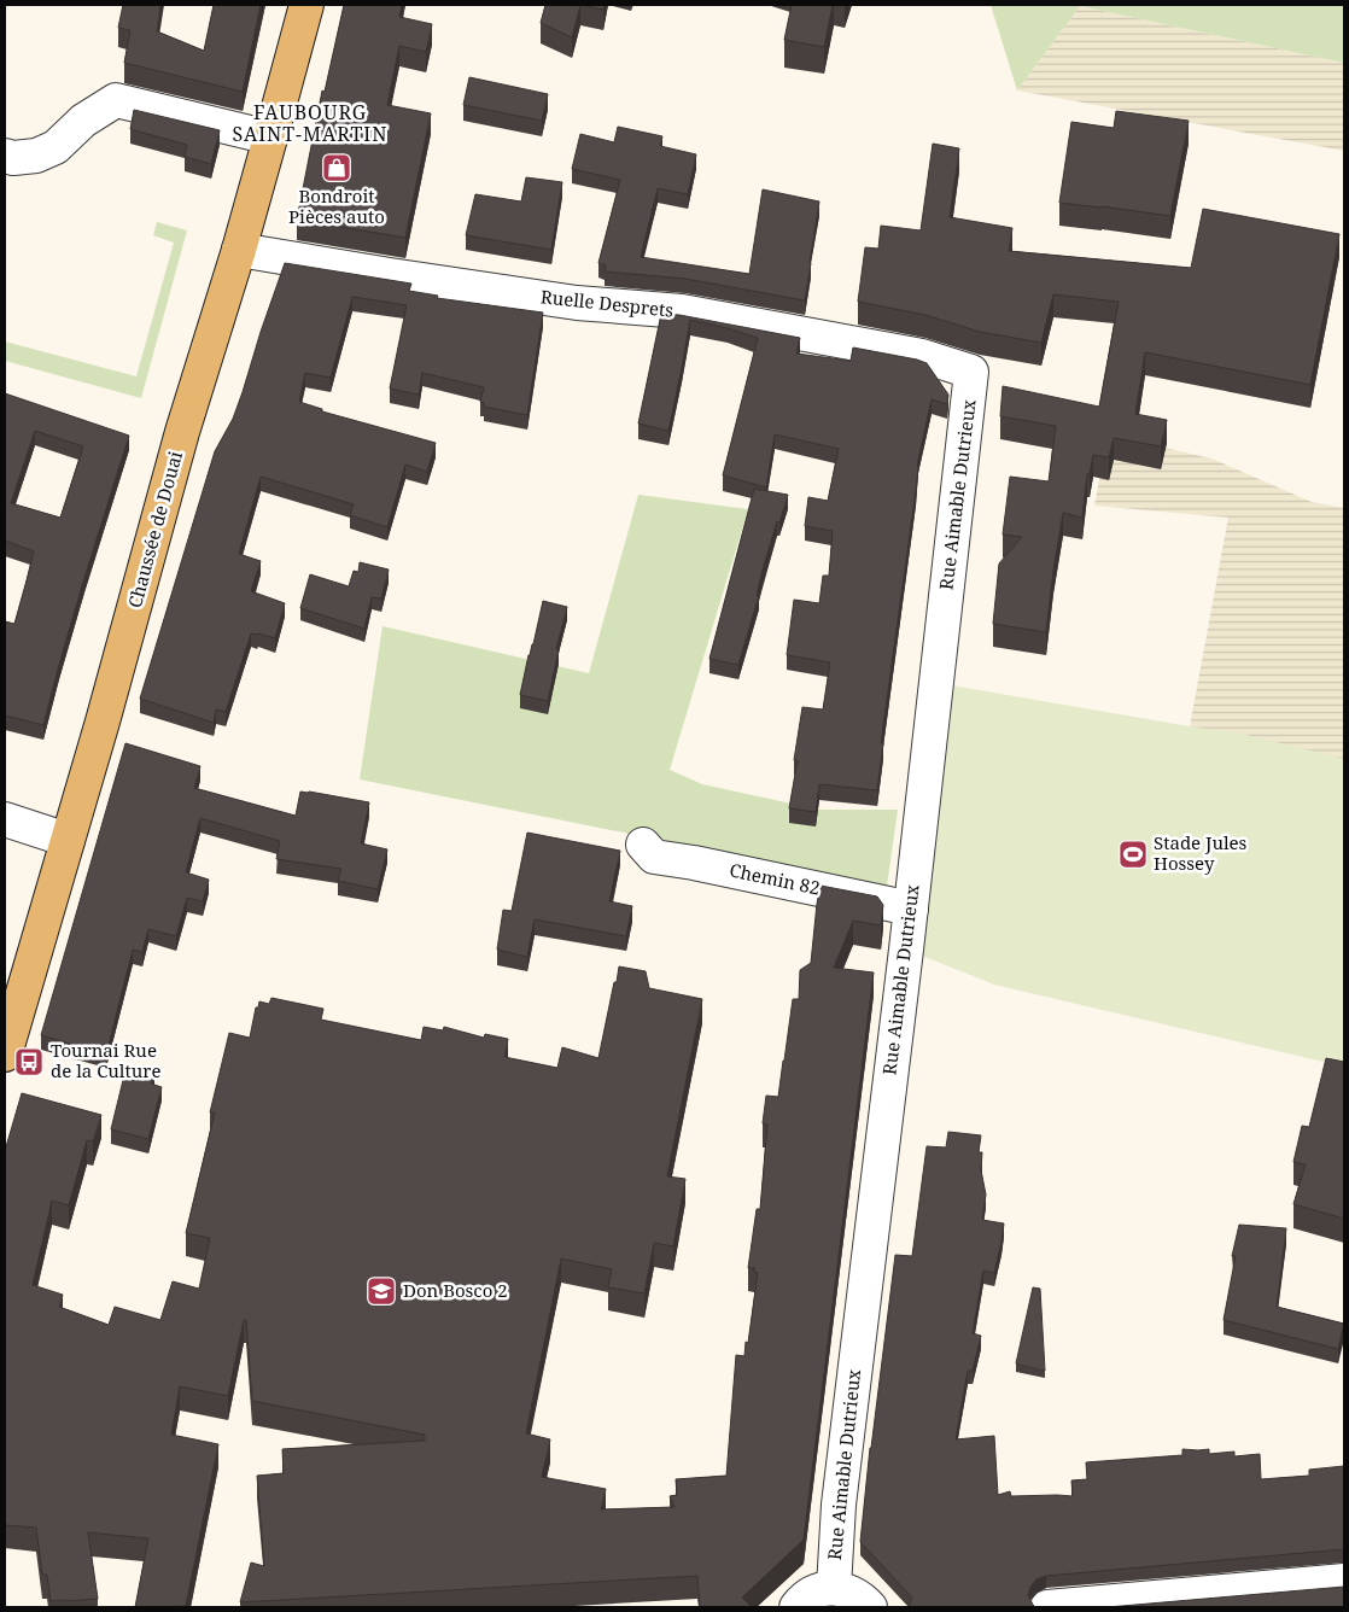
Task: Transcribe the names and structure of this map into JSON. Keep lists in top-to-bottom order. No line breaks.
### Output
{"streets":{"main road":["Chaussée de Douai"],"street":["Ruelle Desprets","Rue Aimable Dutrieux","Chemin 82"]},"crossings":[["Ruelle Desprets","Rue Aimable Dutrieux"],["Ruelle Desprets","Chaussée de Douai"],["Rue Aimable Dutrieux","Chemin 82"]],"districts":["FAUBOURG SAINT-MARTIN"],"places":{"shop":["Bondroit Pièces auto"],"sports":["Stade Jules Hossey"],"bus stop":["Tournai Rue de la Culture"],"school or university":["Don Bosco 2"]}}
